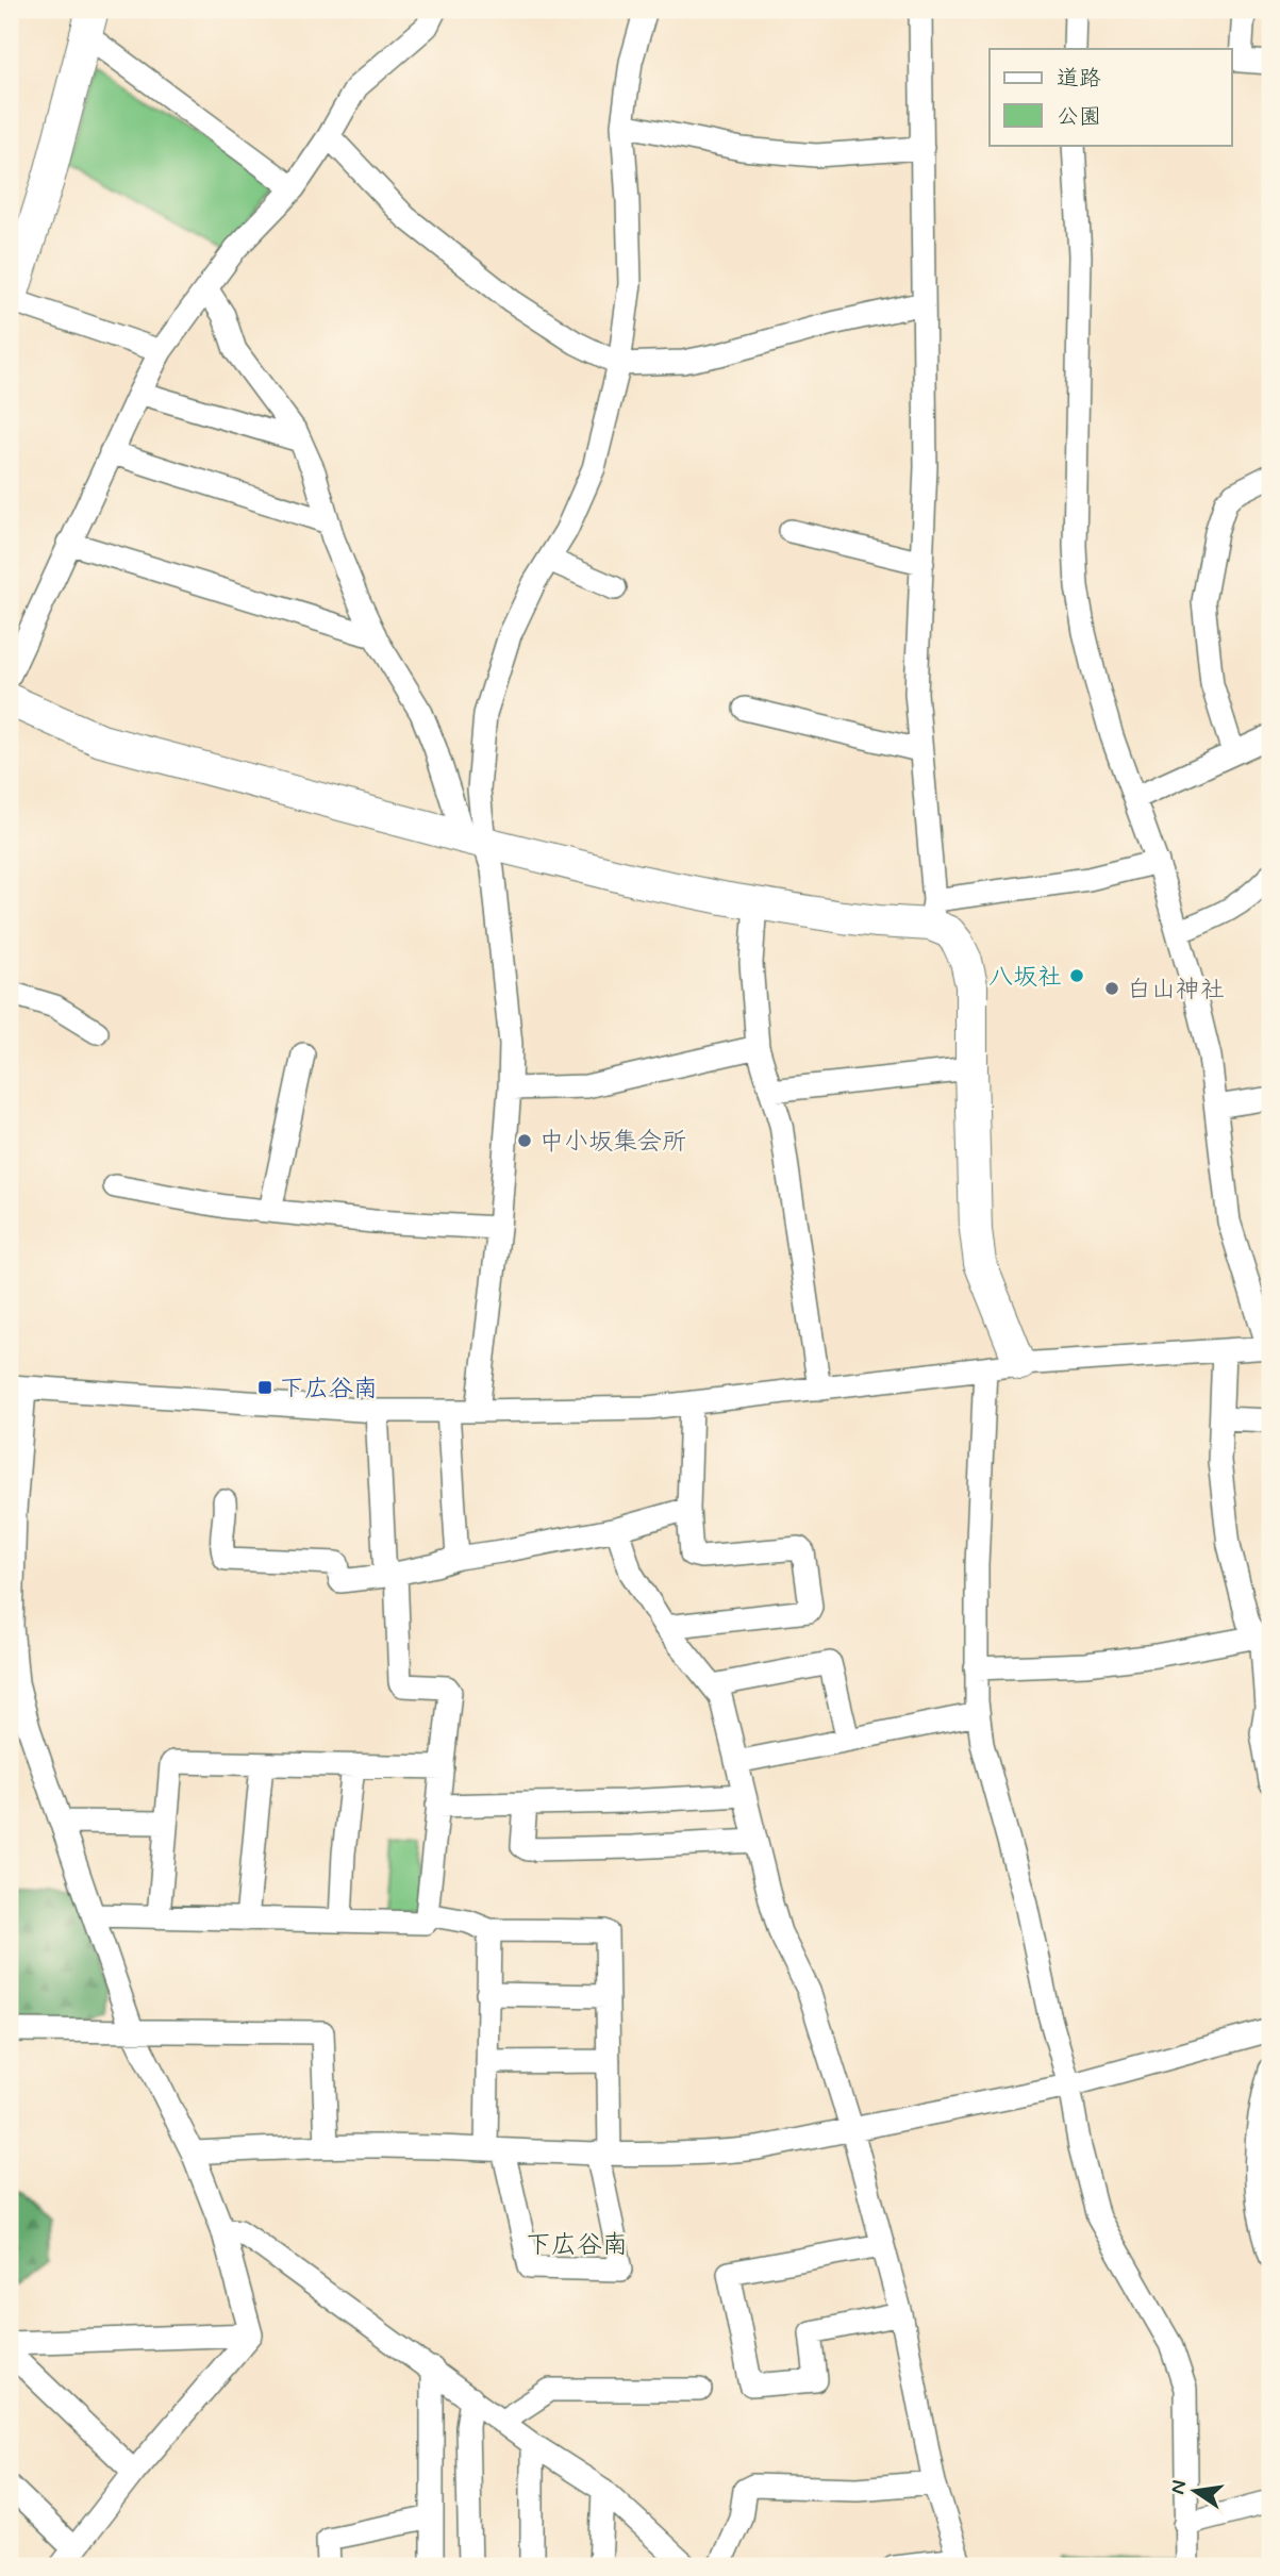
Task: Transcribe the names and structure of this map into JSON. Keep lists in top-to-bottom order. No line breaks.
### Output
{"districts":["下広谷南"],"places":{"other":["八坂社","白山神社","中小坂集会所"],"transit":["下広谷南"]},"legend":["道路","公園"],"north":"left"}
